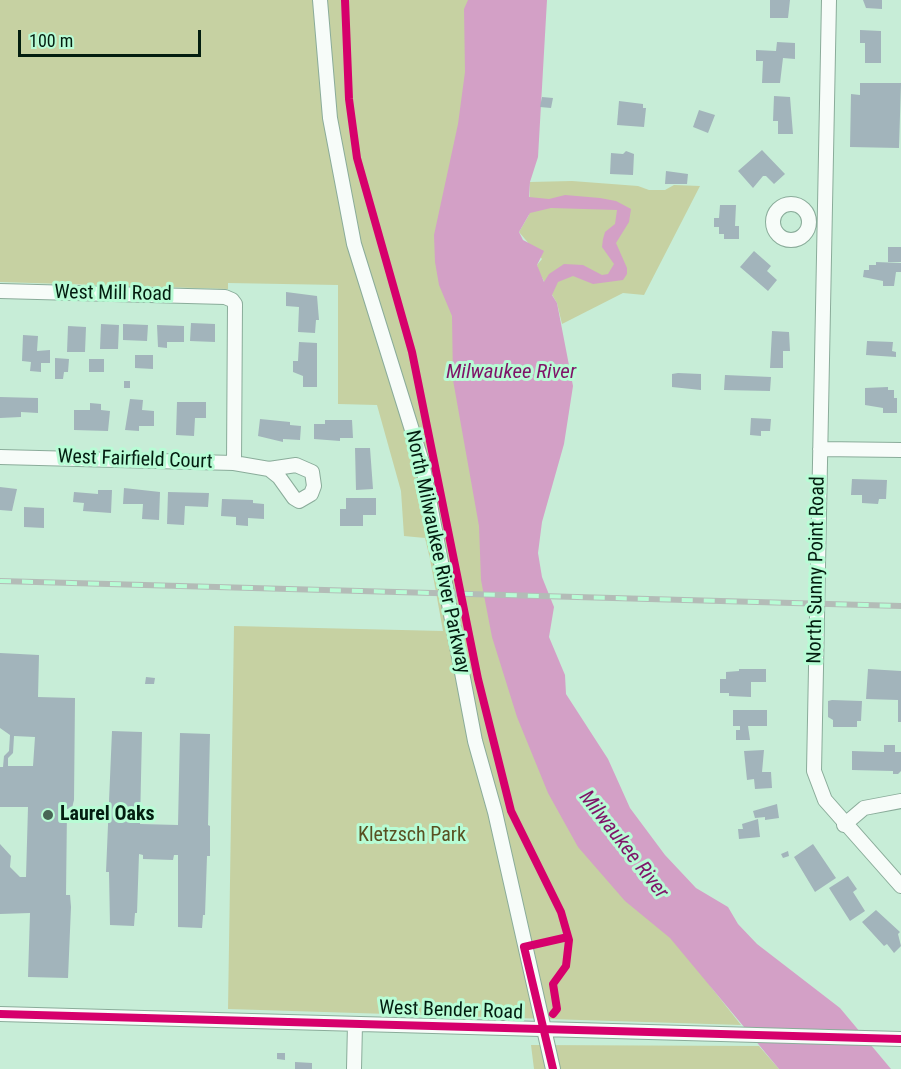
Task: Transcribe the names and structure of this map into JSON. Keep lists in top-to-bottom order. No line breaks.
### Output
{"streets":{"street":["West Mill Road","West Fairfield Court","North Milwaukee River Parkway","North Sunny Point Road","West Bender Road"]},"crossings":[["West Mill Road","West Fairfield Court"],["North Milwaukee River Parkway","West Bender Road"]],"water":["Milwaukee River"],"parks":["Kletzsch Park"],"places":["Laurel Oaks"],"scale_bar":"100 m"}
